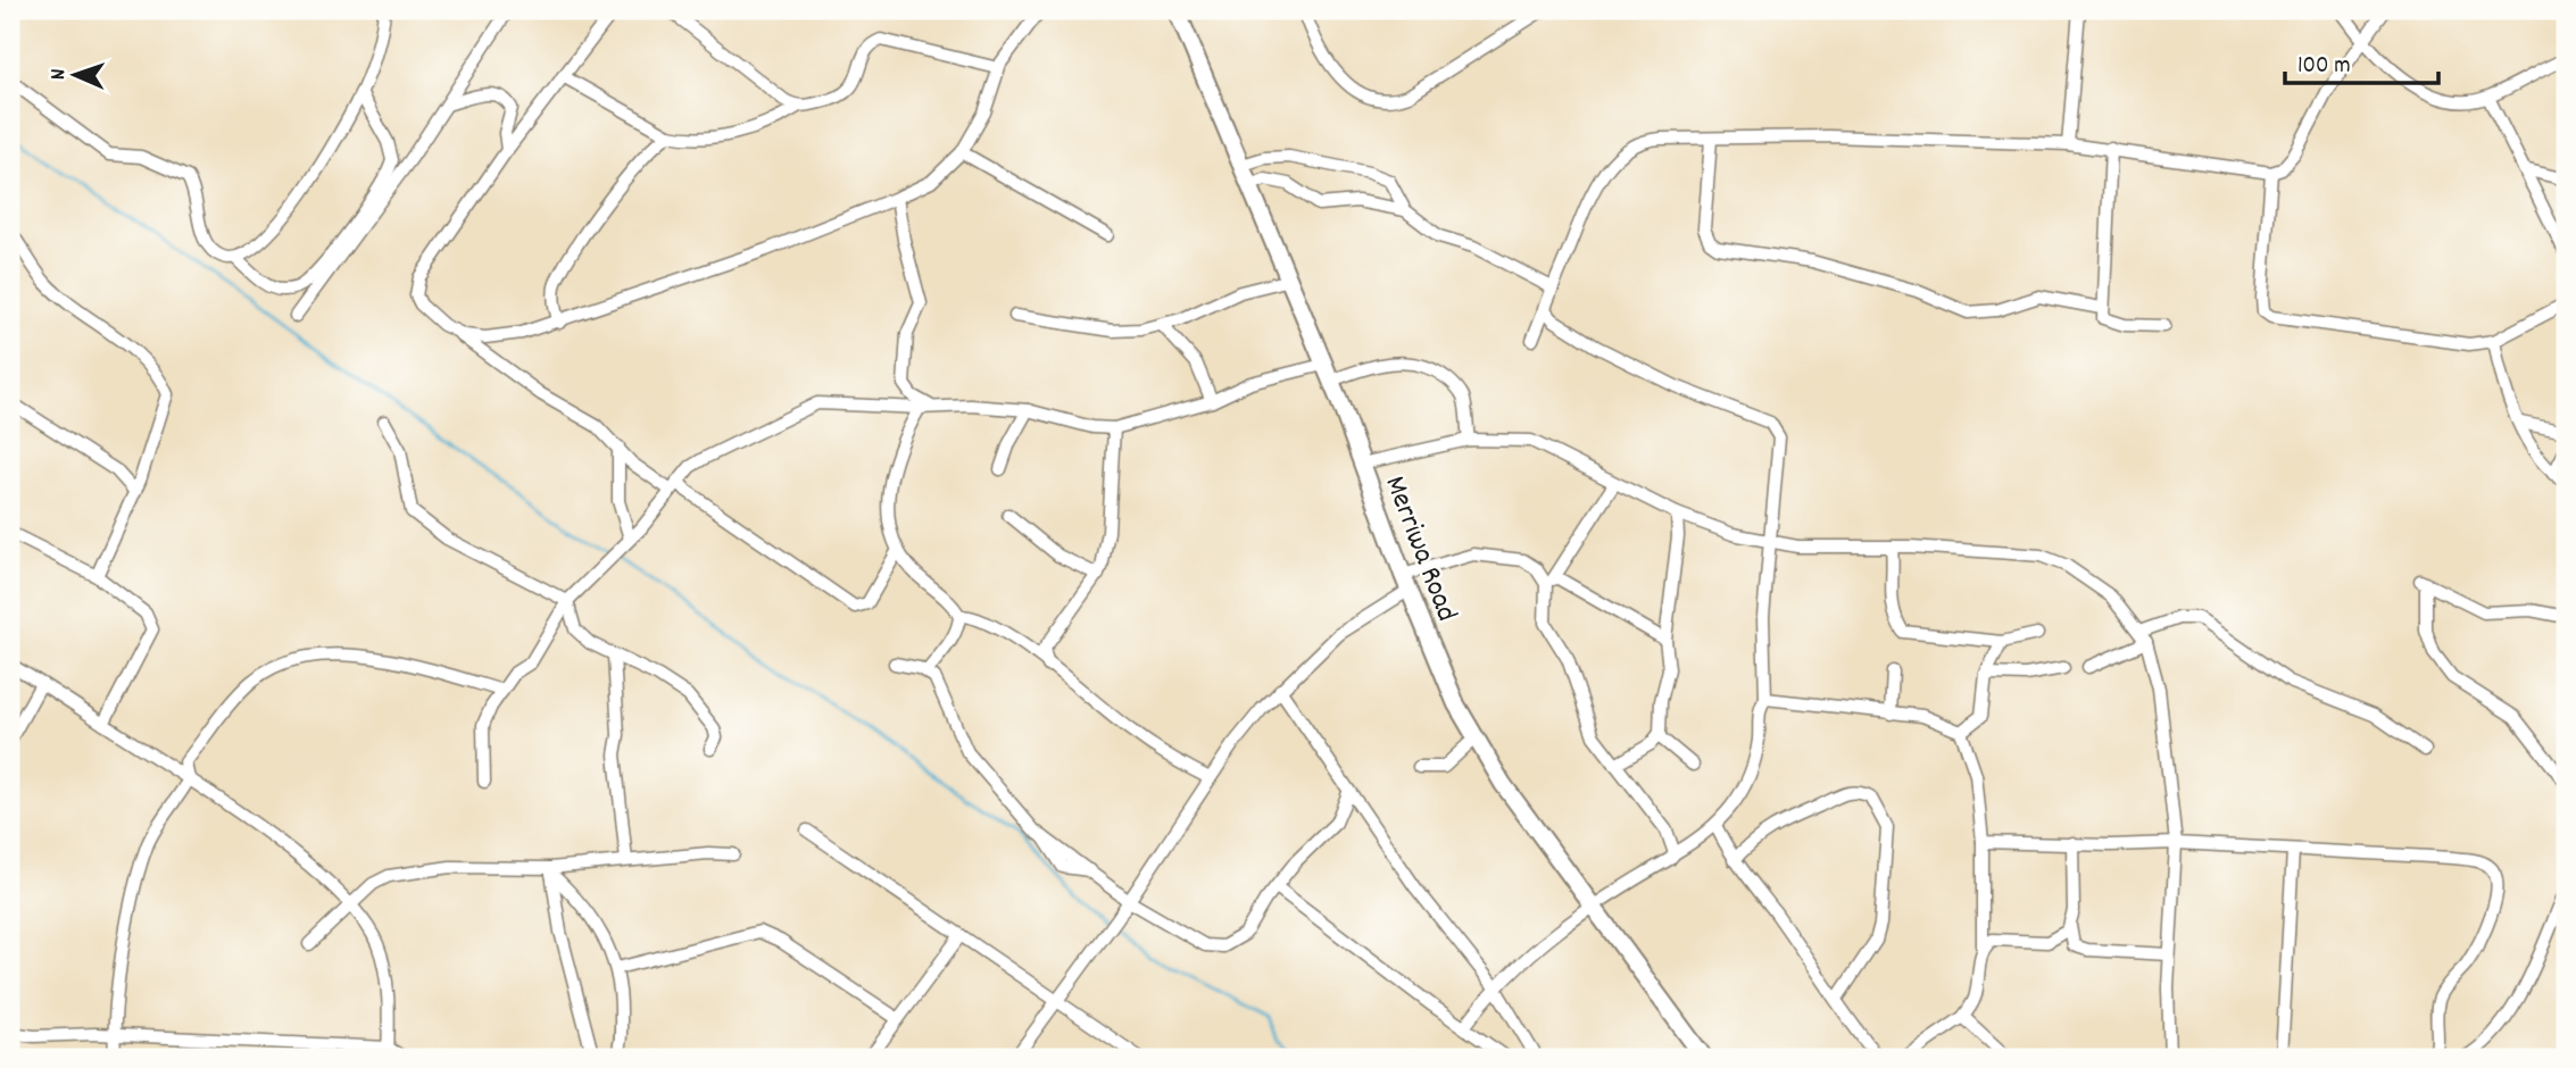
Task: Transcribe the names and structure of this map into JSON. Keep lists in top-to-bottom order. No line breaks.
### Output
{"streets":{"street":["Merriwa Road"]},"scale_bar":"100 m","north":"left"}
